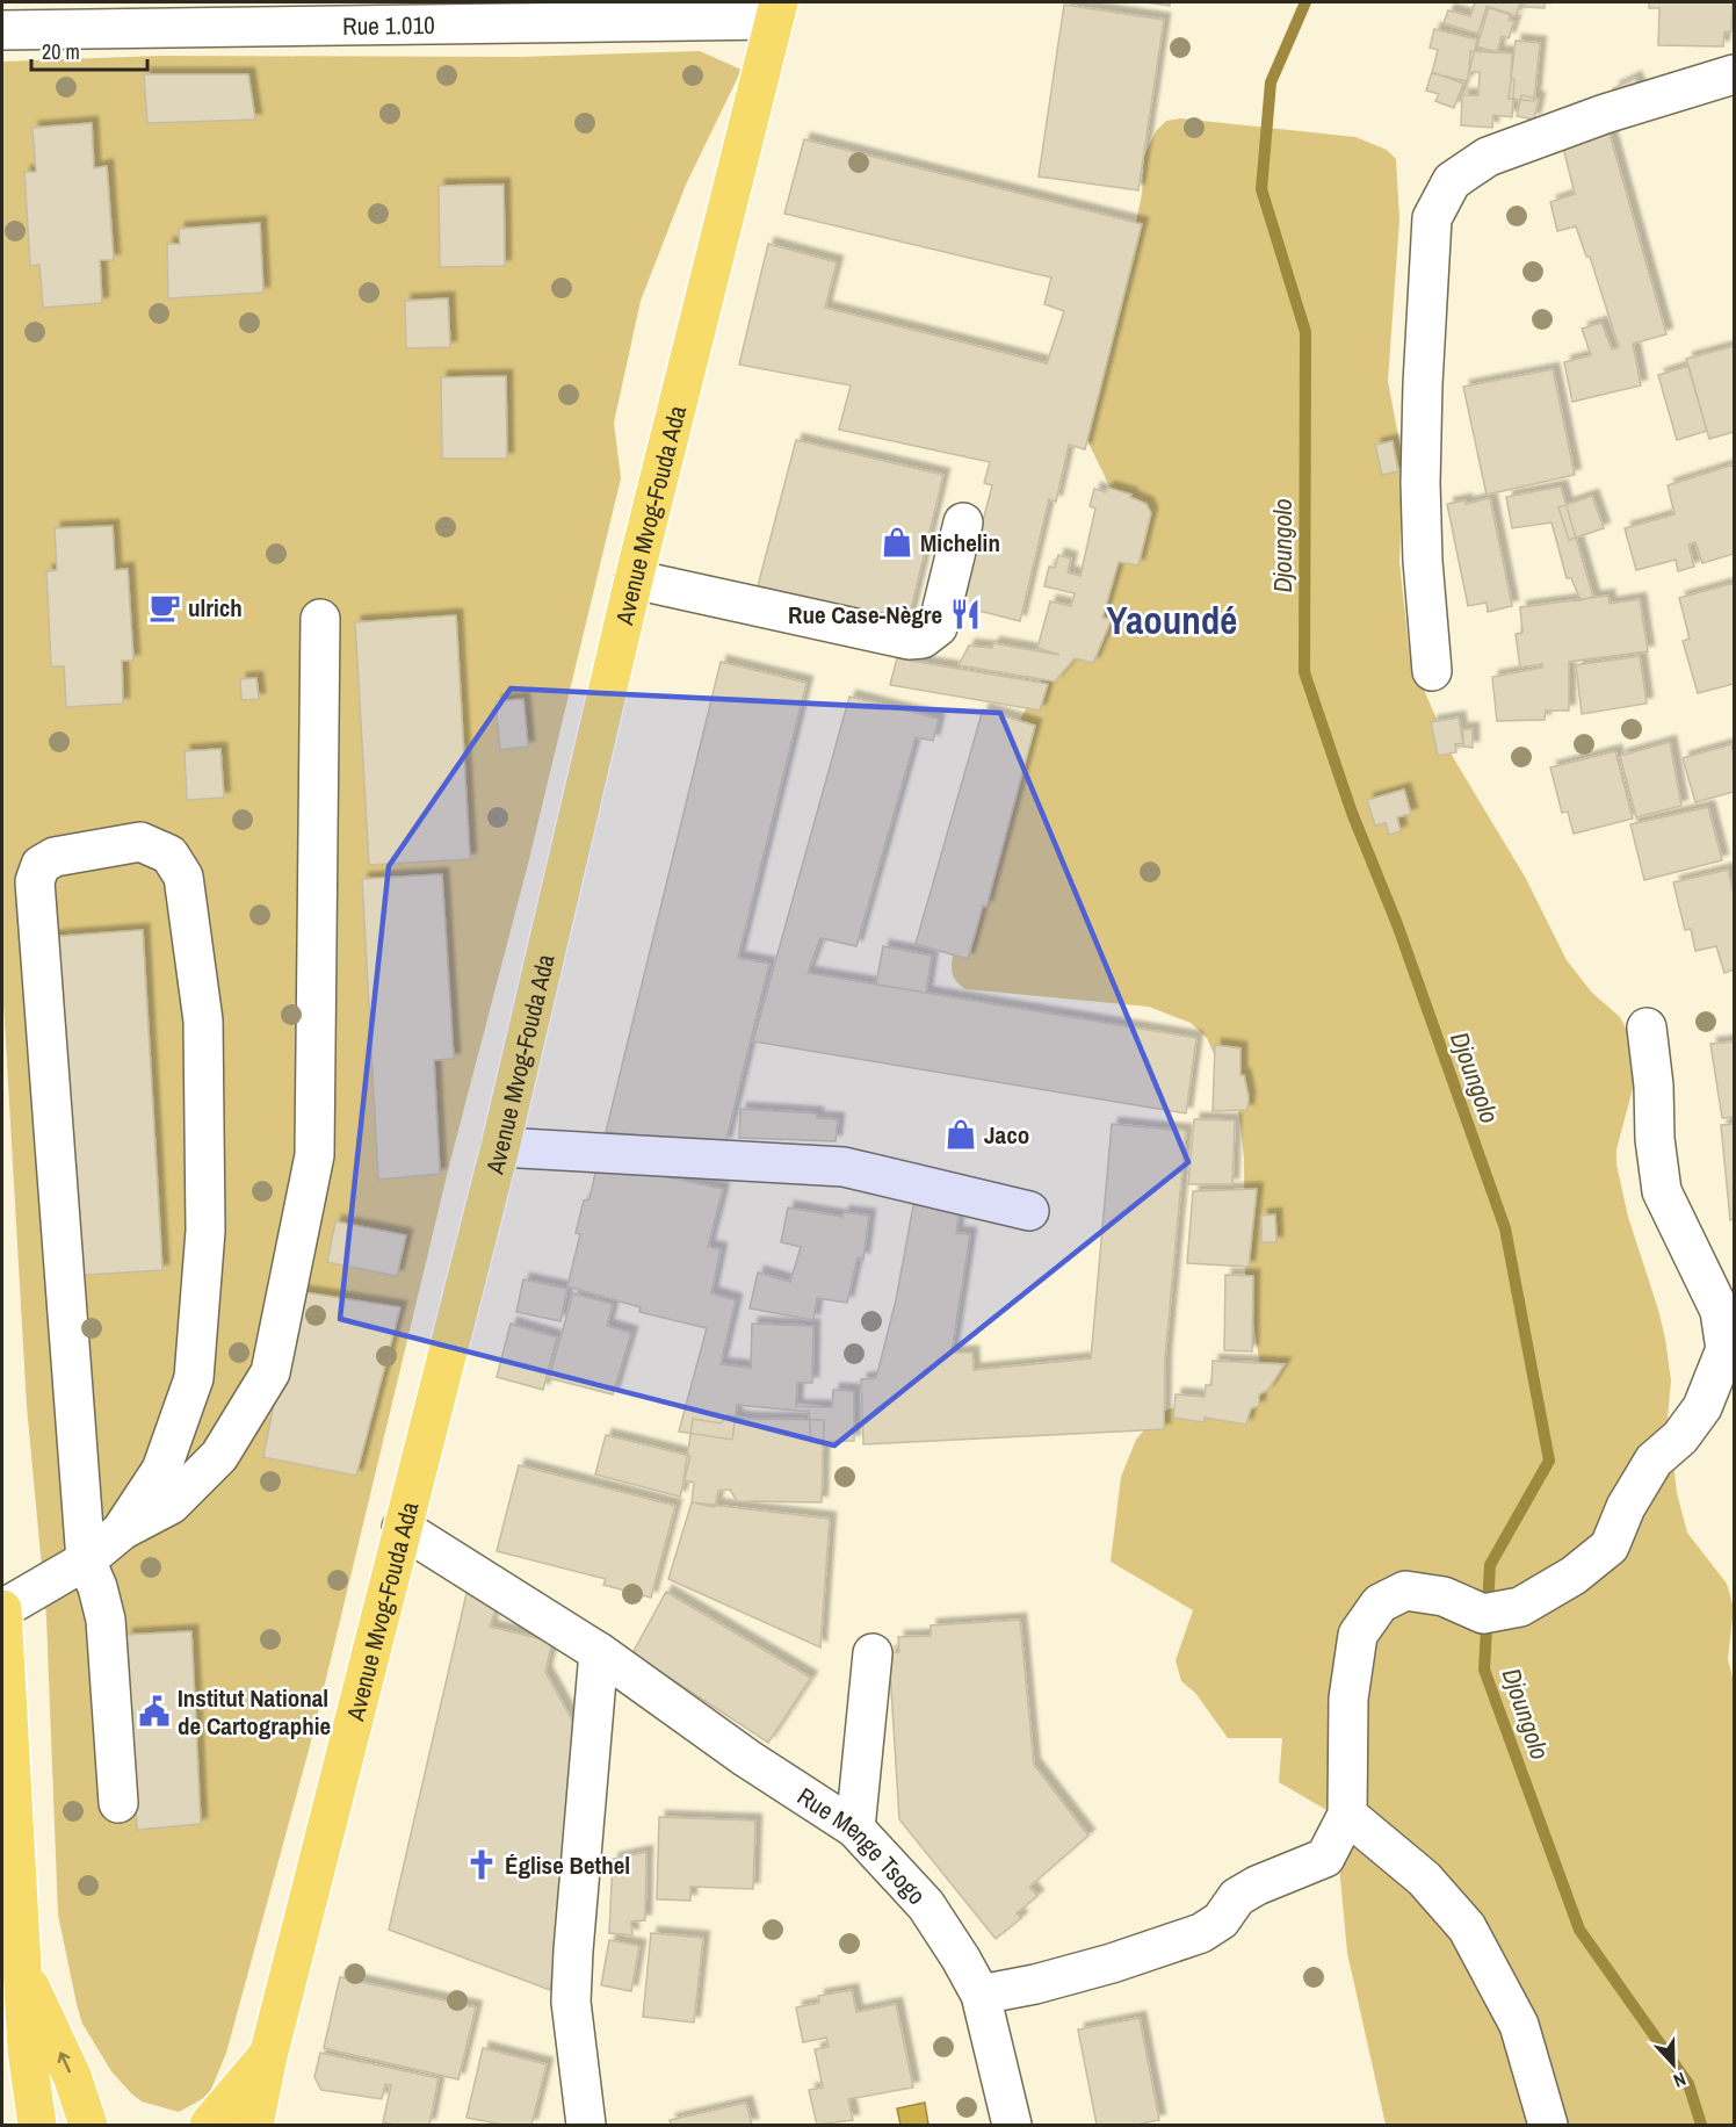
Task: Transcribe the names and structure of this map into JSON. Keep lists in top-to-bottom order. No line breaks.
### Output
{"streets":{"main road":["Avenue Mvog-Fouda Ada"],"street":["Rue 1.010","Rue Menge Tsogo"]},"crossings":[["Rue 1.010","Avenue Mvog-Fouda Ada"],["Avenue Mvog-Fouda Ada","Rue Menge Tsogo"]],"districts":["Yaoundé"],"water":["Djoungolo"],"places":{"shop":["Michelin","Jaco"],"cafe":["ulrich"],"restaurant":["Rue Case-Nègre"],"public building":["Institut National de Cartographie"],"church":["Église Bethel"]},"scale_bar":"20 m","north":"bottom"}
